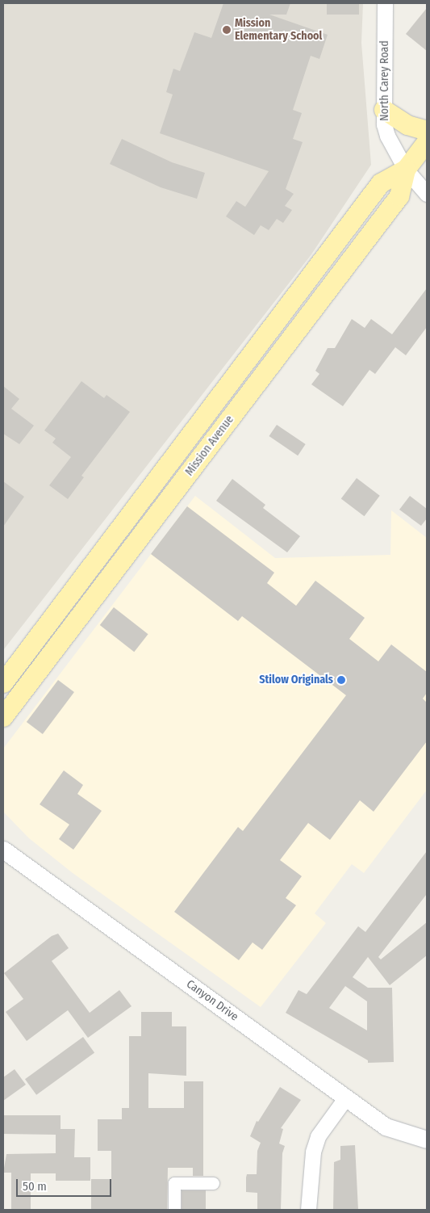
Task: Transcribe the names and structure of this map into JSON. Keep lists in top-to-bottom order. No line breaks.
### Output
{"streets":{"main road":["Mission Avenue","Canyon Drive"],"street":["North Carey Road"]},"crossings":[["North Carey Road","Mission Avenue"]],"places":["Mission Elementary School","Stilow Originals"],"scale_bar":"50 m"}
